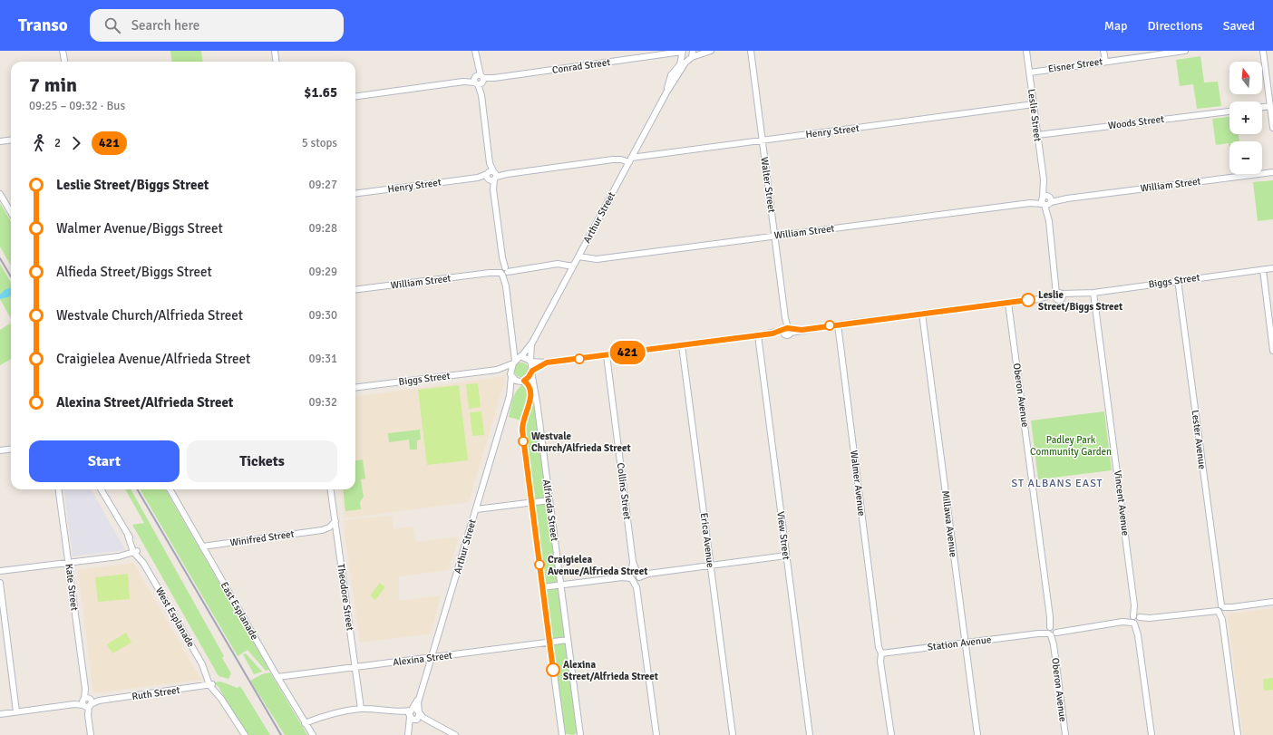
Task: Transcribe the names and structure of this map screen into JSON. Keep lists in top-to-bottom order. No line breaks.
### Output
{"streets":{"street":["Eisner Street","Conrad Street","Leslie Street","Woods Street","Henry Street","Walter Street","William Street","Arthur Street","Biggs Street","Oberon Avenue","Lester Avenue","Walmer Avenue","Collins Street","Vincent Avenue","Alfrieda Street","Millawa Avenue","View Street","Winifred Street","Erica Avenue","Kate Street","Theodore Street","East Esplanade","West Esplanade","Station Avenue","Alexina Street","Ruth Street"]},"crossings":[["Eisner Street","Leslie Street"],["Conrad Street","Arthur Street"],["Leslie Street","Woods Street"],["Leslie Street","Henry Street"],["Leslie Street","William Street"],["Leslie Street","Biggs Street"],["Henry Street","Walter Street"],["Henry Street","Arthur Street"],["Walter Street","William Street"],["Walter Street","Biggs Street"],["William Street","Arthur Street"],["Arthur Street","Biggs Street"],["Arthur Street","Alfrieda Street"],["Arthur Street","Alexina Street"],["Biggs Street","Oberon Avenue"],["Biggs Street","Lester Avenue"],["Biggs Street","Walmer Avenue"],["Biggs Street","Collins Street"],["Biggs Street","Vincent Avenue"],["Biggs Street","Alfrieda Street"],["Biggs Street","Millawa Avenue"],["Biggs Street","View Street"],["Biggs Street","Erica Avenue"],["Oberon Avenue","Station Avenue"],["Lester Avenue","Station Avenue"],["Walmer Avenue","Station Avenue"],["Vincent Avenue","Station Avenue"],["Alfrieda Street","Alexina Street"],["Millawa Avenue","Station Avenue"],["Winifred Street","Theodore Street"],["Winifred Street","East Esplanade"],["Kate Street","Ruth Street"],["Theodore Street","Alexina Street"],["East Esplanade","Alexina Street"],["West Esplanade","Ruth Street"]],"districts":["ST ALBANS EAST"],"parks":["Padley Park Community Garden"],"places":["Leslie Street/Biggs Street","Westvale Church/Alfrieda Street","Craigielea Avenue/Alfrieda Street","Alexina Street/Alfrieda Street"],"lines":["bus line 421"],"north":"top","page":{"header":"Transo","search":"Search here","nav":["Map","Directions","Saved"],"on_map":"421","map_buttons":["+","−"],"heading":["7 min","09:25 – 09:32 · Bus","$1.65"],"legs":["2","421","5 stops"],"list":[{"name":"Leslie Street/Biggs Street","value":"09:27"},{"name":"Walmer Avenue/Biggs Street","value":"09:28"},{"name":"Alfieda Street/Biggs Street","value":"09:29"},{"name":"Westvale Church/Alfrieda Street","value":"09:30"},{"name":"Craigielea Avenue/Alfrieda Street","value":"09:31"},{"name":"Alexina Street/Alfrieda Street","value":"09:32"}],"buttons":["Start","Tickets"]}}
